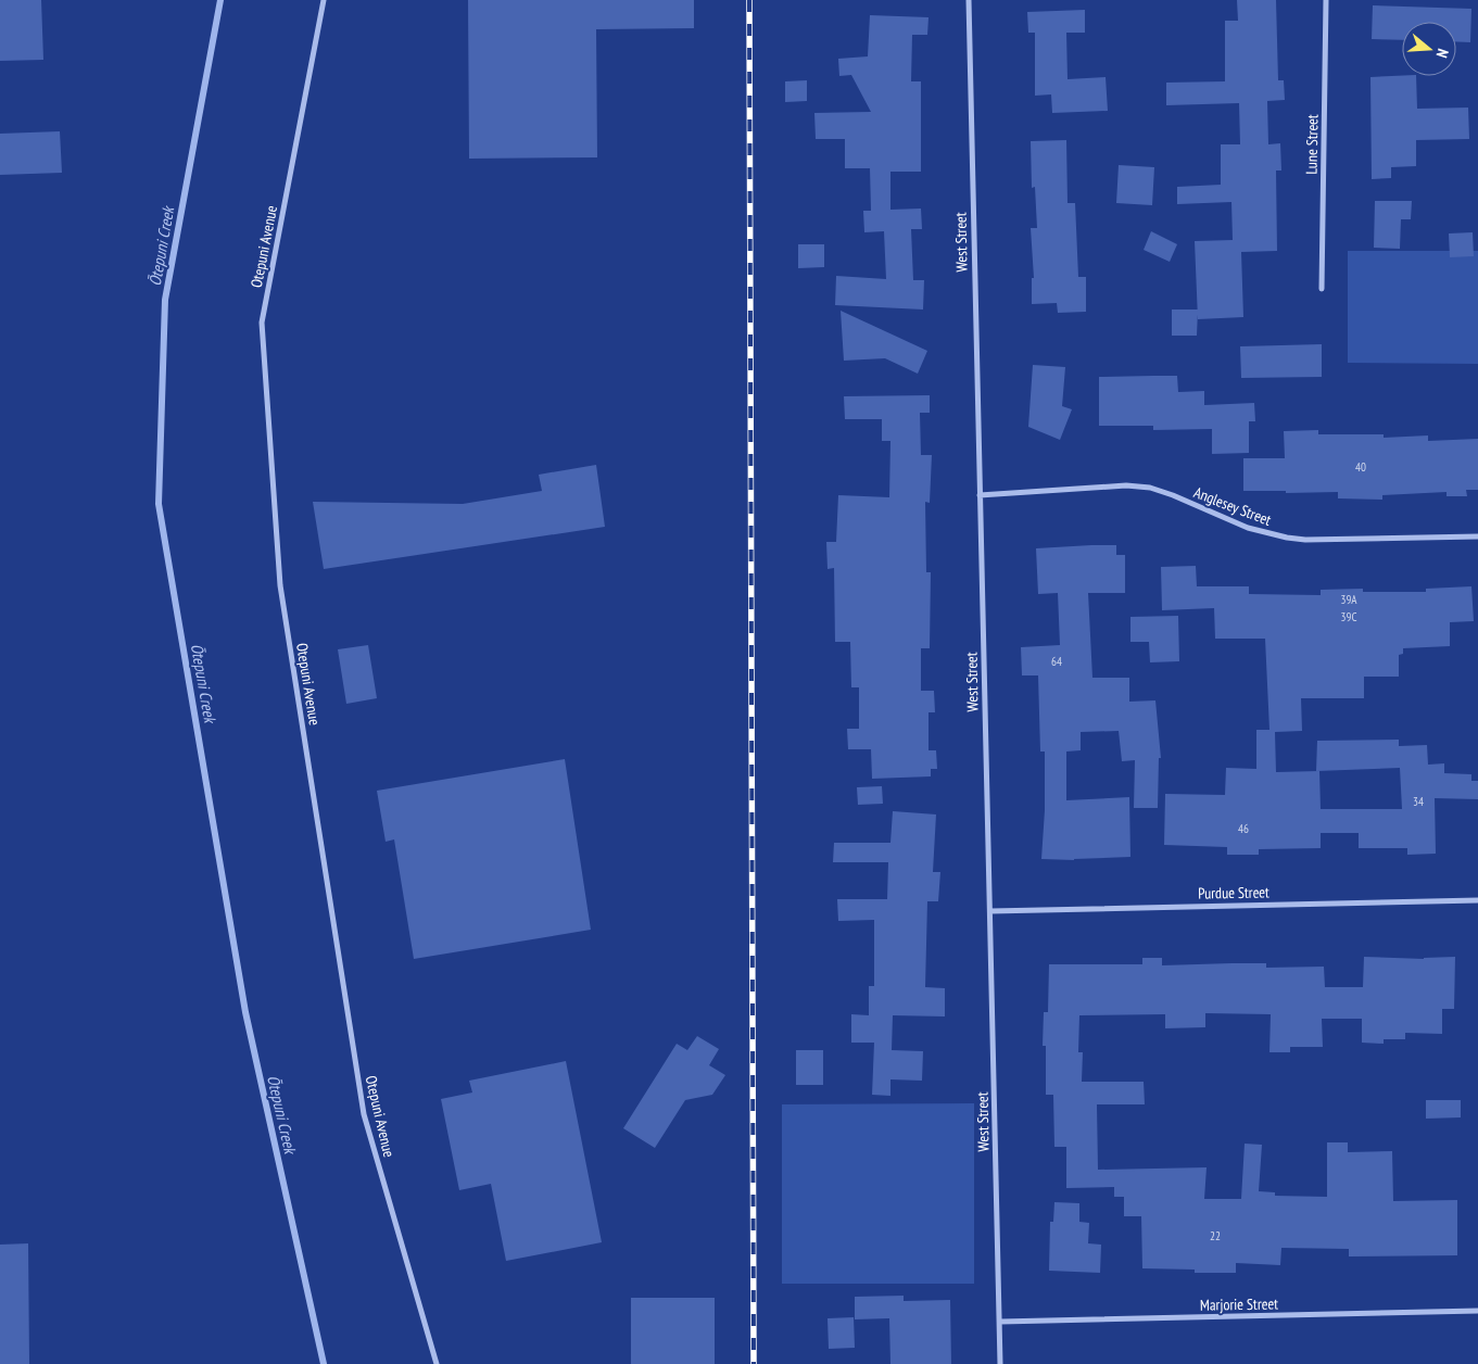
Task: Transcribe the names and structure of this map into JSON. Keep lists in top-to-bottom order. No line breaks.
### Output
{"streets":{"street":["Lune Street","West Street","Otepuni Avenue","Anglesey Street","Purdue Street","Marjorie Street"]},"crossings":[["West Street","Anglesey Street"],["West Street","Purdue Street"],["West Street","Marjorie Street"]],"water":["Ōtepuni Creek"],"house_numbers":["40","39A","39C","64","34","46","22"],"north":"right"}
